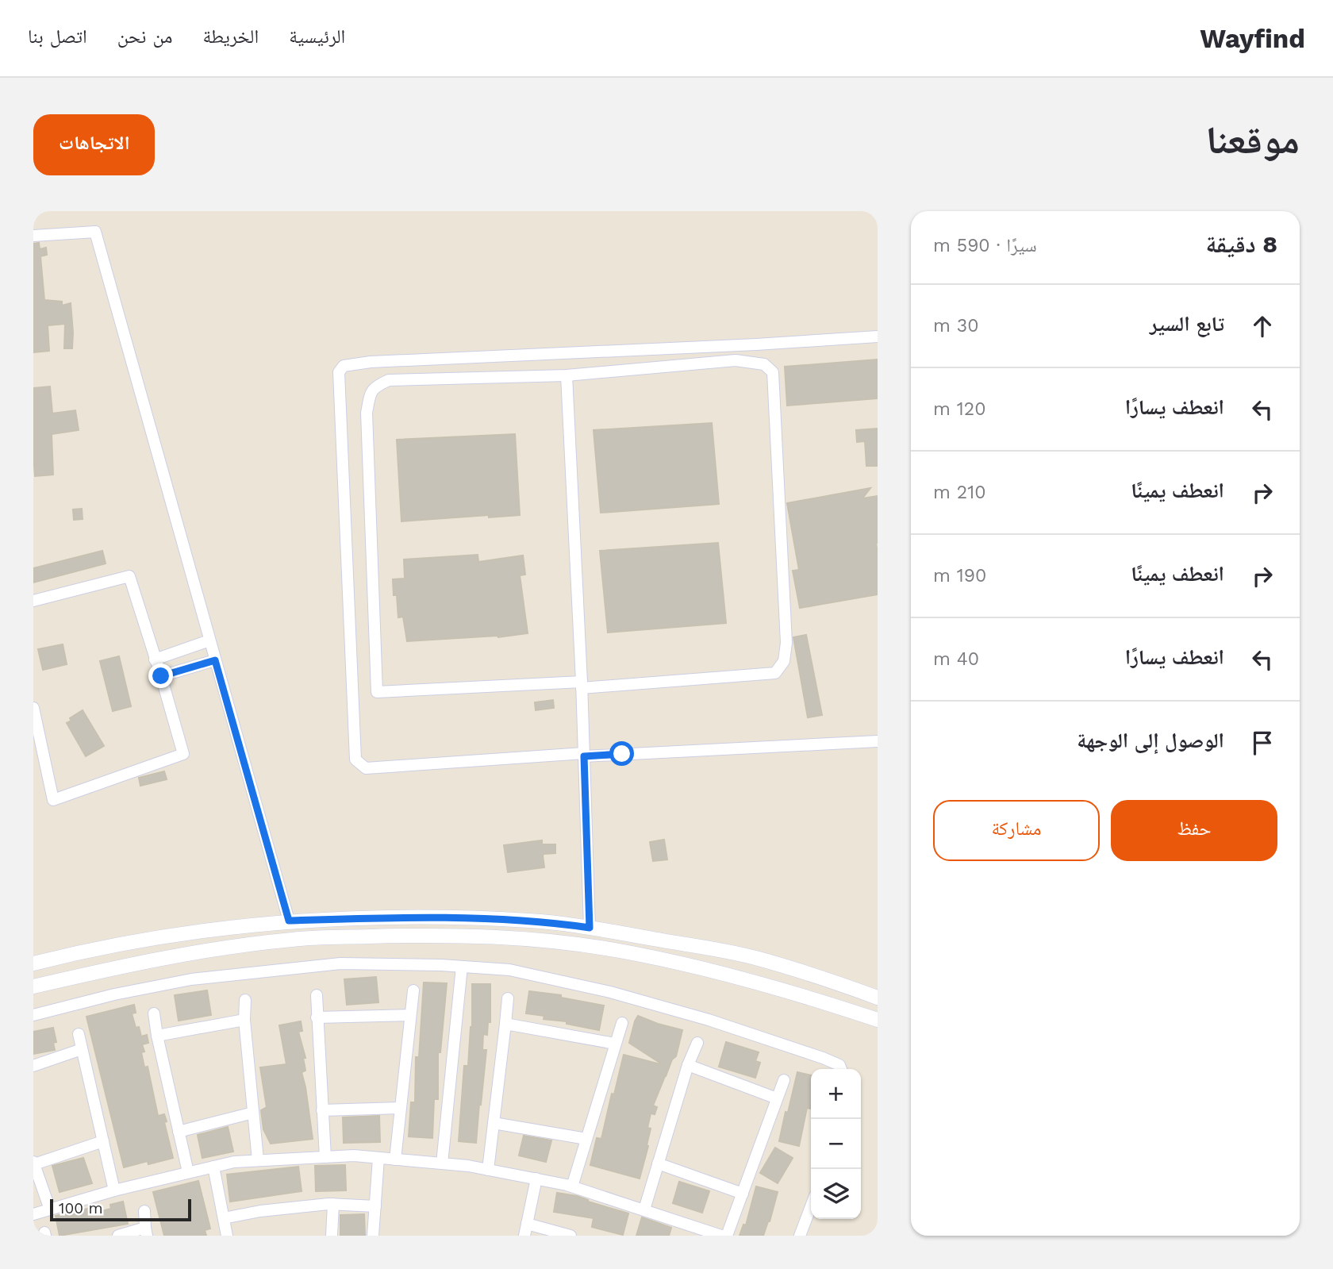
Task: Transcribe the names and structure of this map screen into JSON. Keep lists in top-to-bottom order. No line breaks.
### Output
{"scale_bar":"100 m","page":{"header":"Wayfind","nav":["الرئيسية","الخريطة","من نحن","اتصل بنا"],"title":"موقعنا","buttons":["الاتجاهات",["حفظ","مشاركة"]],"heading":["8 دقيقة","سيرًا · 590 m"],"list":[["تابع السير","30 m"],["انعطف يسارًا","120 m"],["انعطف يمينًا","210 m"],["انعطف يمينًا","190 m"],["انعطف يسارًا","40 m"],"الوصول إلى الوجهة"],"map_buttons":["+","−"],"scale":"100 m"}}
